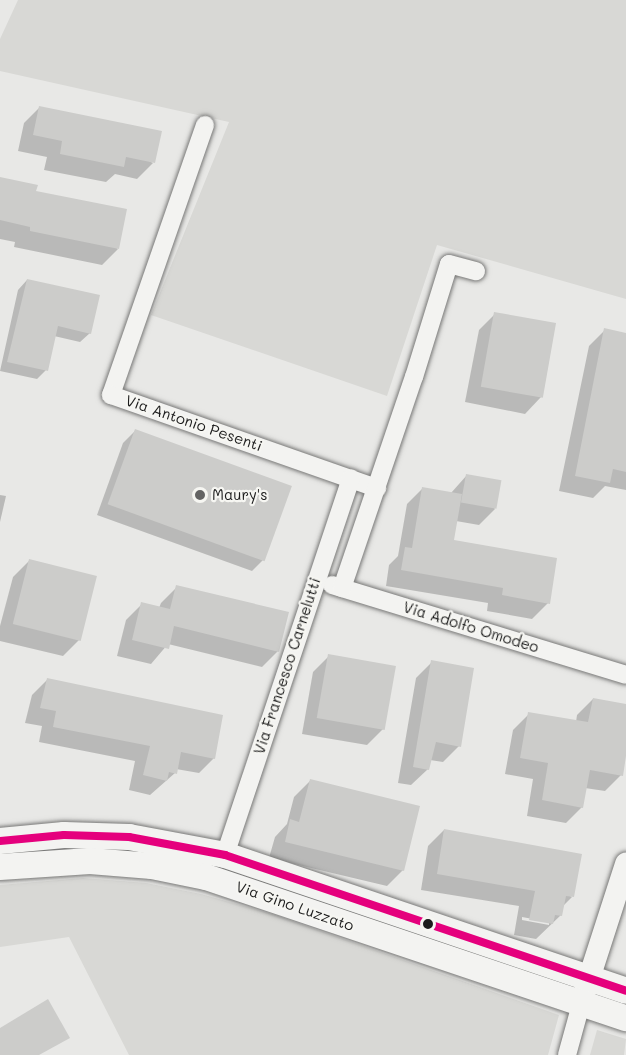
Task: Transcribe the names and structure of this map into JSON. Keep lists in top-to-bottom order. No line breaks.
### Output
{"streets":{"main road":["Via Gino Luzzato"],"street":["Via Antonio Pesenti","Via Adolfo Omodeo","Via Francesco Carnelutti"]},"crossings":[["Via Antonio Pesenti","Via Francesco Carnelutti"],["Via Adolfo Omodeo","Via Francesco Carnelutti"],["Via Francesco Carnelutti","Via Gino Luzzato"]],"places":["Maury's"]}
